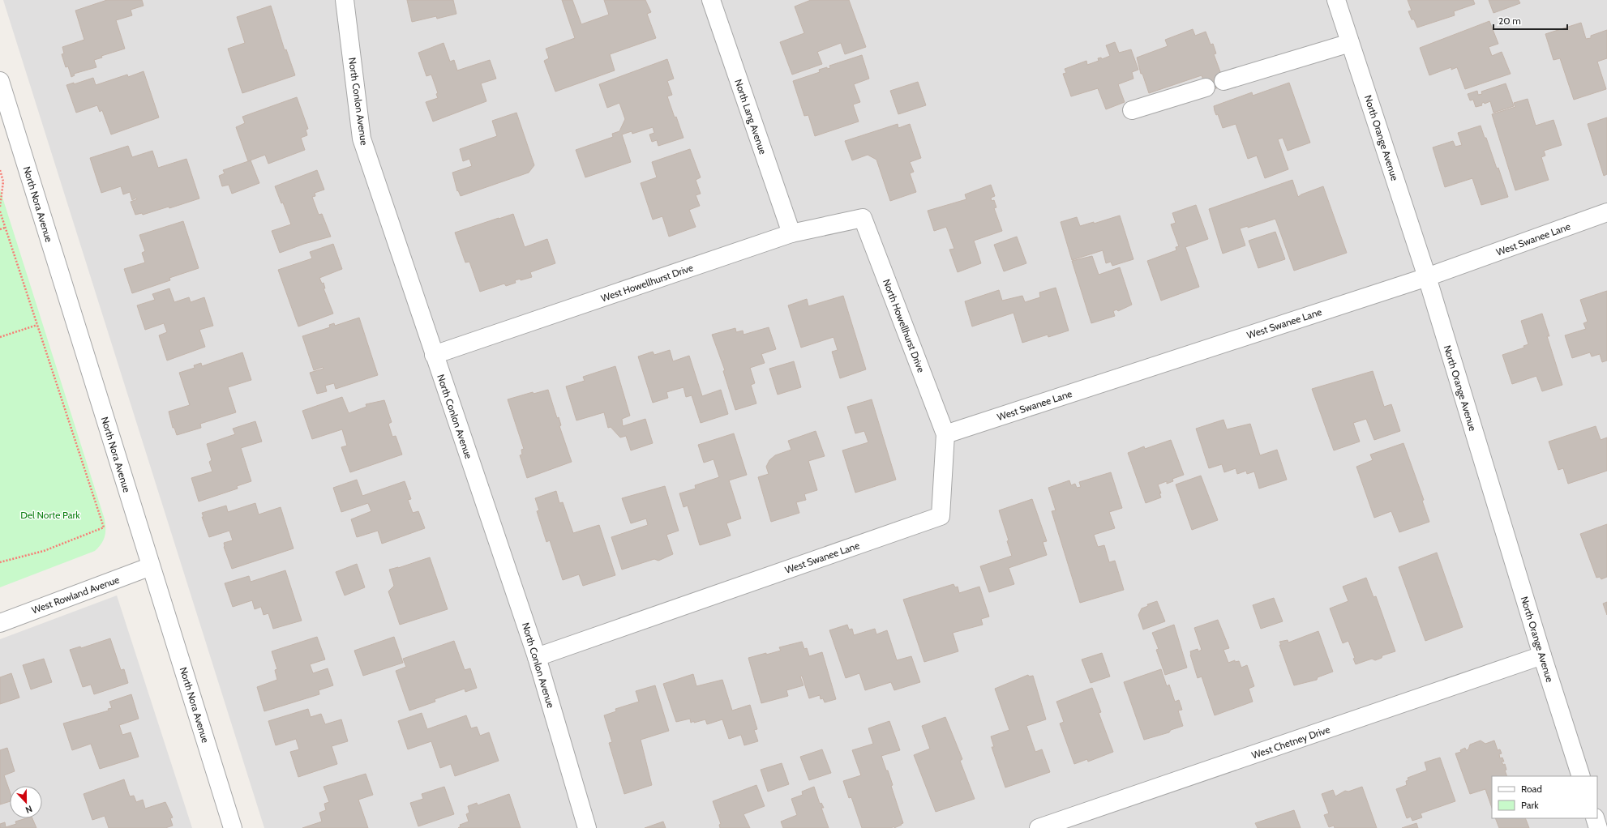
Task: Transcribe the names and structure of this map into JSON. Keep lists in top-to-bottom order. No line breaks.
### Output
{"streets":{"street":["North Conlon Avenue","North Lang Avenue","North Orange Avenue","North Nora Avenue","West Swanee Lane","West Howellhurst Drive","North Howellhurst Drive","West Rowland Avenue","West Chetney Drive"]},"crossings":[["North Conlon Avenue","West Swanee Lane"],["North Conlon Avenue","West Howellhurst Drive"],["North Lang Avenue","West Howellhurst Drive"],["North Orange Avenue","West Swanee Lane"],["North Orange Avenue","West Chetney Drive"],["North Nora Avenue","West Rowland Avenue"],["West Swanee Lane","North Howellhurst Drive"],["West Howellhurst Drive","North Howellhurst Drive"]],"parks":["Del Norte Park"],"legend":["Road","Park"],"scale_bar":"20 m","north":"bottom"}
